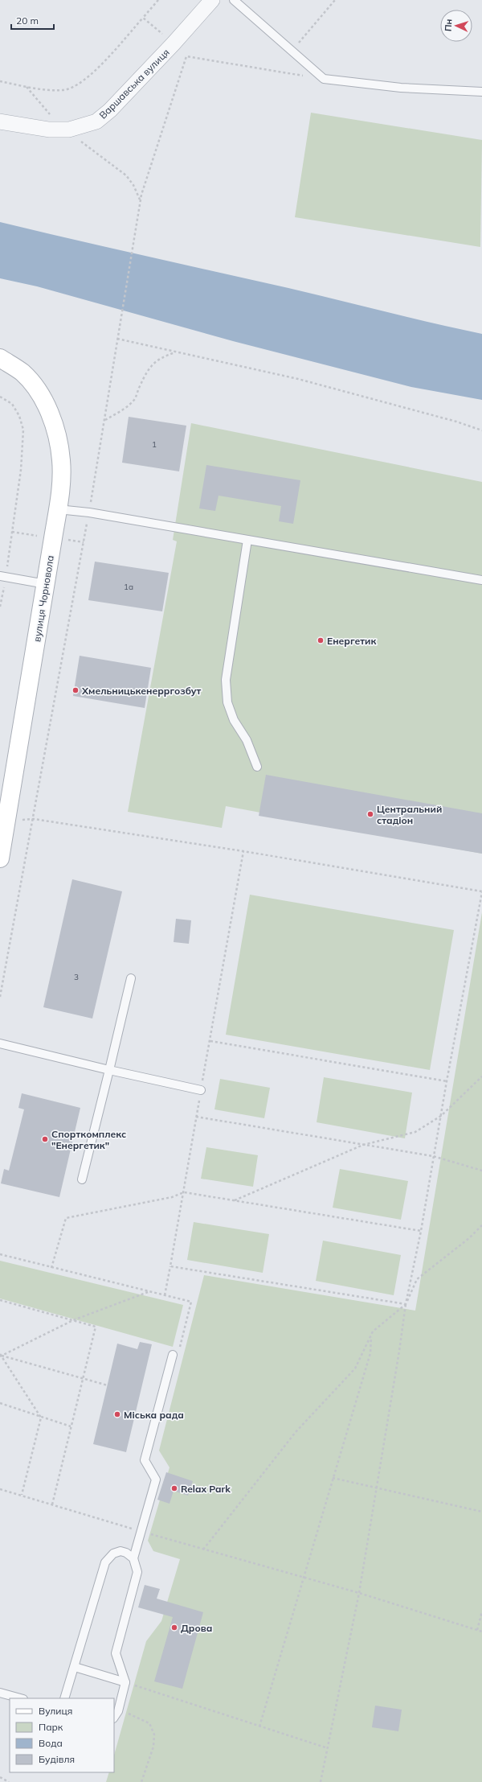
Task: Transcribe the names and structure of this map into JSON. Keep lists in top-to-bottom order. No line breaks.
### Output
{"streets":{"street":["Варшавська вулиця","вулиця Чорновола"]},"places":["Енергетик","Хмельницькенерргозбут","Центральний стадіон","Спорткомплекс \"Енергетик\"","Міська рада","Relax Park","Дрова"],"house_numbers":["1","1а","3"],"legend":["Вулиця","Парк","Вода","Будівля"],"scale_bar":"20 m","north":"left"}
